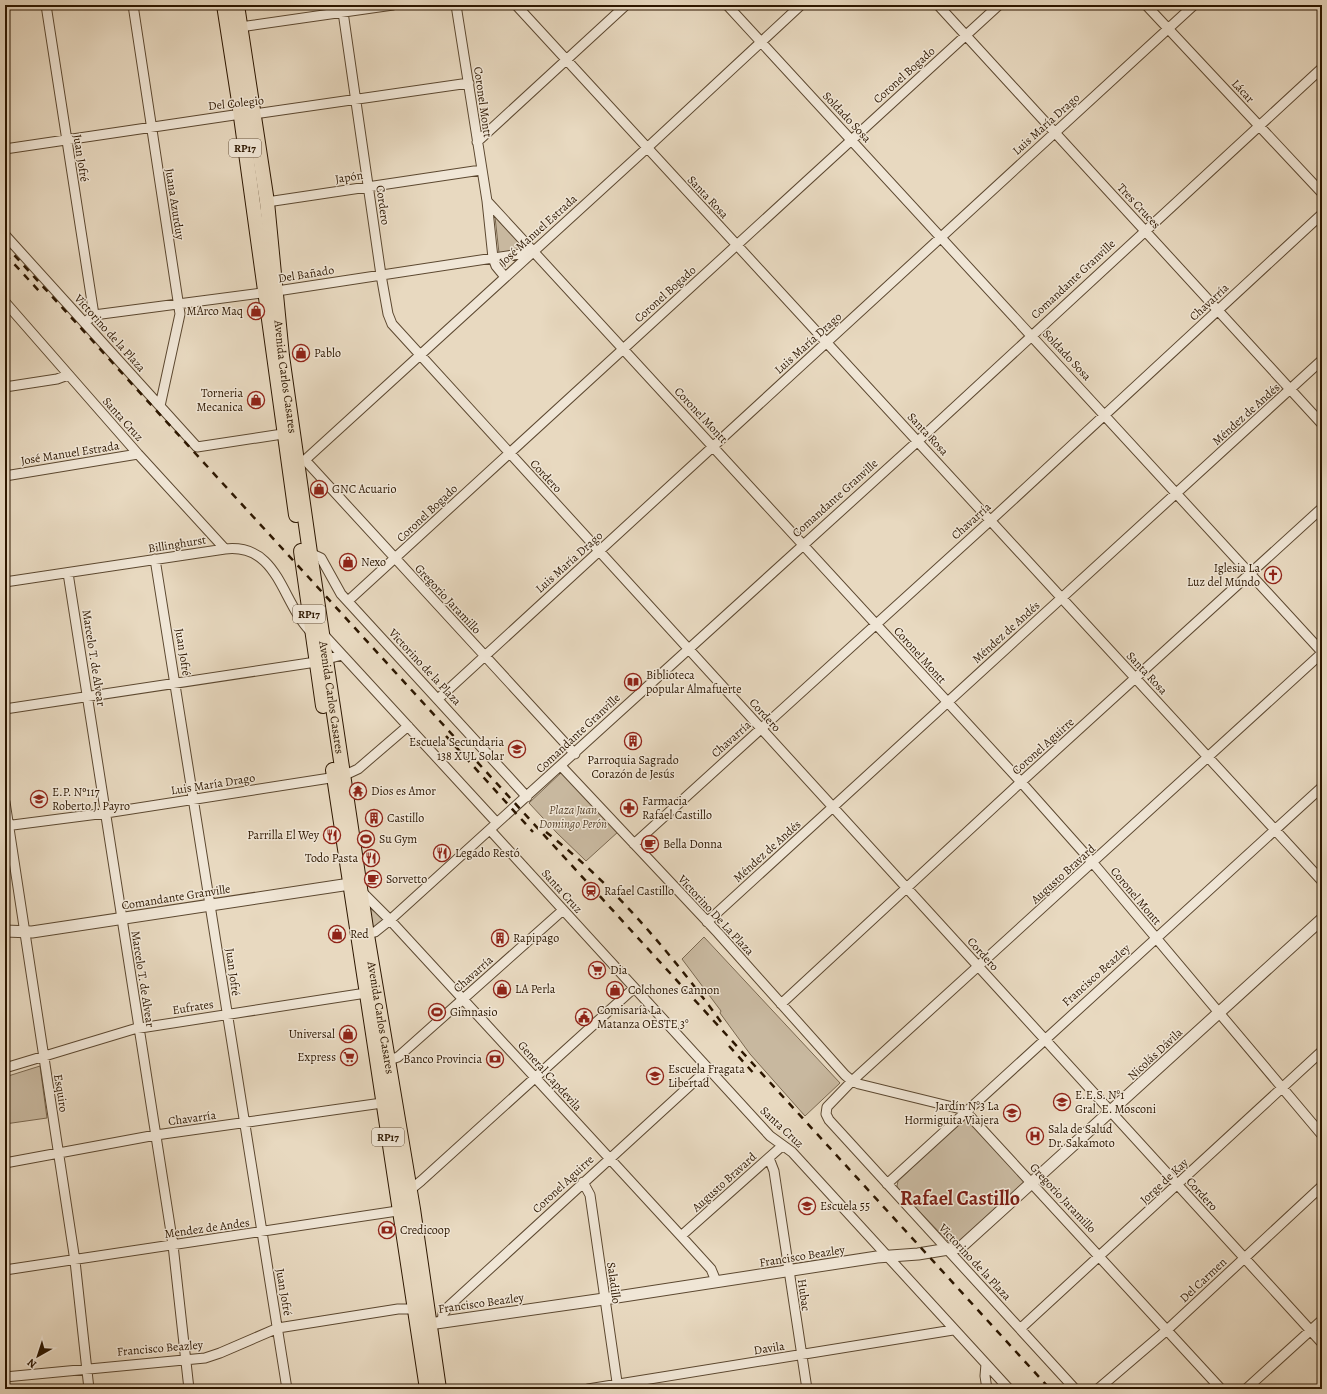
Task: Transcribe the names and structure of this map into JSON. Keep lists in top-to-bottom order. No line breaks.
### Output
{"streets":{"main road":["RP17","Avenida Carlos Casares"],"street":["Coronel Bogado","Lácar","Coronel Montt","Del Colegio","Soldado Sosa","Luis María Drago","Juan Jofré","Japón","Santa Rosa","Juana Azurduy","Cordero","Tres Cruces","José Manuel Estrada","Del Bañado","Comandante Granville","Chavarría","Victorino de la Plaza","Méndez de Andés","Santa Cruz","Billinghurst","Gregorio Jaramillo","Marcelo T. de Alvear","Coronel Aguirre","Augusto Bravard","Victorino De La Plaza","Francisco Beazley","Eufrates","Nicolás Dávila","General Capdevila","Esquiro","Jorge de Kay","Mendez de Andes","Del Carmen","Saladillo","Hubac","Davila"]},"crossings":[["Coronel Bogado","Coronel Montt"],["Coronel Bogado","Soldado Sosa"],["Coronel Bogado","Santa Rosa"],["Coronel Bogado","Cordero"],["Coronel Bogado","Tres Cruces"],["Coronel Bogado","Victorino de la Plaza"],["Coronel Bogado","Gregorio Jaramillo"],["Lácar","Luis María Drago"],["Lácar","Comandante Granville"],["Coronel Montt","Del Colegio"],["Coronel Montt","Luis María Drago"],["Coronel Montt","Japón"],["Coronel Montt","José Manuel Estrada"],["Coronel Montt","Del Bañado"],["Coronel Montt","Comandante Granville"],["Coronel Montt","Chavarría"],["Coronel Montt","Méndez de Andés"],["Coronel Montt","Coronel Aguirre"],["Coronel Montt","Augusto Bravard"],["Coronel Montt","Francisco Beazley"],["Coronel Montt","Nicolás Dávila"],["Coronel Montt","Jorge de Kay"],["Del Colegio","Juan Jofré"],["Del Colegio","Juana Azurduy"],["Del Colegio","Cordero"],["Del Colegio","Avenida Carlos Casares"],["Soldado Sosa","Luis María Drago"],["Soldado Sosa","José Manuel Estrada"],["Soldado Sosa","Comandante Granville"],["Soldado Sosa","Chavarría"],["Soldado Sosa","Méndez de Andés"],["Soldado Sosa","Coronel Aguirre"],["Soldado Sosa","Augusto Bravard"],["Luis María Drago","Juan Jofré"],["Luis María Drago","Santa Rosa"],["Luis María Drago","Cordero"],["Luis María Drago","Tres Cruces"],["Luis María Drago","Victorino de la Plaza"],["Luis María Drago","Avenida Carlos Casares"],["Luis María Drago","Gregorio Jaramillo"],["Luis María Drago","Marcelo T. de Alvear"],["Luis María Drago","Esquiro"],["Juan Jofré","Del Bañado"],["Juan Jofré","Comandante Granville"],["Juan Jofré","Chavarría"],["Juan Jofré","Billinghurst"],["Juan Jofré","Francisco Beazley"],["Juan Jofré","Eufrates"],["Juan Jofré","Mendez de Andes"],["Japón","Cordero"],["Japón","Avenida Carlos Casares"],["Santa Rosa","José Manuel Estrada"],["Santa Rosa","Comandante Granville"],["Santa Rosa","Chavarría"],["Santa Rosa","Méndez de Andés"],["Santa Rosa","Coronel Aguirre"],["Santa Rosa","Augusto Bravard"],["Santa Rosa","Francisco Beazley"],["Juana Azurduy","Del Bañado"],["Juana Azurduy","Victorino de la Plaza"],["Cordero","José Manuel Estrada"],["Cordero","Del Bañado"],["Cordero","Comandante Granville"],["Cordero","Chavarría"],["Cordero","Méndez de Andés"],["Cordero","Coronel Aguirre"],["Cordero","Augusto Bravard"],["Cordero","Francisco Beazley"],["Cordero","Nicolás Dávila"],["Cordero","Jorge de Kay"],["Cordero","Del Carmen"],["Tres Cruces","Comandante Granville"],["Tres Cruces","Chavarría"],["Tres Cruces","Méndez de Andés"],["José Manuel Estrada","Del Bañado"],["José Manuel Estrada","Avenida Carlos Casares"],["José Manuel Estrada","Santa Cruz"],["José Manuel Estrada","Gregorio Jaramillo"],["Del Bañado","Avenida Carlos Casares"],["Comandante Granville","Victorino de la Plaza"],["Comandante Granville","Avenida Carlos Casares"],["Comandante Granville","Santa Cruz"],["Comandante Granville","Gregorio Jaramillo"],["Comandante Granville","Marcelo T. de Alvear"],["Comandante Granville","Victorino De La Plaza"],["Comandante Granville","General Capdevila"],["Comandante Granville","Esquiro"],["Chavarría","Avenida Carlos Casares"],["Chavarría","Santa Cruz"],["Chavarría","Marcelo T. de Alvear"],["Chavarría","Victorino De La Plaza"],["Chavarría","General Capdevila"],["Chavarría","Esquiro"],["Victorino de la Plaza","Avenida Carlos Casares"],["Victorino de la Plaza","Augusto Bravard"],["Victorino de la Plaza","Francisco Beazley"],["Victorino de la Plaza","Nicolás Dávila"],["Victorino de la Plaza","Jorge de Kay"],["Avenida Carlos Casares","Billinghurst"],["Avenida Carlos Casares","Gregorio Jaramillo"],["Avenida Carlos Casares","Coronel Aguirre"],["Avenida Carlos Casares","Francisco Beazley"],["Avenida Carlos Casares","Eufrates"],["Avenida Carlos Casares","General Capdevila"],["Avenida Carlos Casares","Mendez de Andes"],["Méndez de Andés","Victorino De La Plaza"],["Santa Cruz","Billinghurst"],["Santa Cruz","Coronel Aguirre"],["Santa Cruz","Augusto Bravard"],["Santa Cruz","Francisco Beazley"],["Santa Cruz","Davila"],["Billinghurst","Marcelo T. de Alvear"],["Gregorio Jaramillo","Augusto Bravard"],["Gregorio Jaramillo","Victorino De La Plaza"],["Gregorio Jaramillo","Francisco Beazley"],["Gregorio Jaramillo","Nicolás Dávila"],["Gregorio Jaramillo","Jorge de Kay"],["Gregorio Jaramillo","Del Carmen"],["Marcelo T. de Alvear","Francisco Beazley"],["Marcelo T. de Alvear","Eufrates"],["Marcelo T. de Alvear","Mendez de Andes"],["Coronel Aguirre","Victorino De La Plaza"],["Coronel Aguirre","Francisco Beazley"],["Coronel Aguirre","General Capdevila"],["Coronel Aguirre","Saladillo"],["Augusto Bravard","Victorino De La Plaza"],["Augusto Bravard","General Capdevila"],["Augusto Bravard","Hubac"],["Francisco Beazley","Nicolás Dávila"],["Francisco Beazley","General Capdevila"],["Francisco Beazley","Esquiro"],["Francisco Beazley","Saladillo"],["Francisco Beazley","Hubac"],["Eufrates","Esquiro"],["Esquiro","Mendez de Andes"],["Saladillo","Davila"],["Hubac","Davila"]],"districts":["Rafael Castillo"],"parks":["Plaza Juan Domingo Perón"],"places":{"shop":["MArco Maq","Pablo","Torneria Mecanica","GNC Acuario","Nexo","Red","LA Perla","Colchones Cannon","Universal"],"church":["Iglesia La Luz del Mundo"],"library":["Biblioteca popular Almafuerte"],"building":["Parroquia Sagrado Corazón de Jesús","Castillo","Rapipago"],"school or university":["Escuela Secundaria 138 XUL Solar","E.P. Nº117 Roberto J. Payro","Escuela Fragata Libertad","E.E.S. N°1 Gral. E. Mosconi","Jardín N°3 La Hormiguita Viajera","Escuela 55"],"temple":["Dios es Amor"],"pharmacy":["Farmacia Rafael Castillo"],"restaurant":["Parrilla El Wey","Legado Restó","Todo Pasta"],"sports":["Su Gym","Gimnasio"],"cafe":["Bella Donna","Sorvetto"],"station":["Rafael Castillo"],"supermarket":["Dia","Express"],"public building":["Comisaría La Matanza OESTE 3°"],"bank":["Banco Provincia","Credicoop"],"hospital":["Sala de Salud Dr. Sakamoto"]},"north":"bottom left"}
